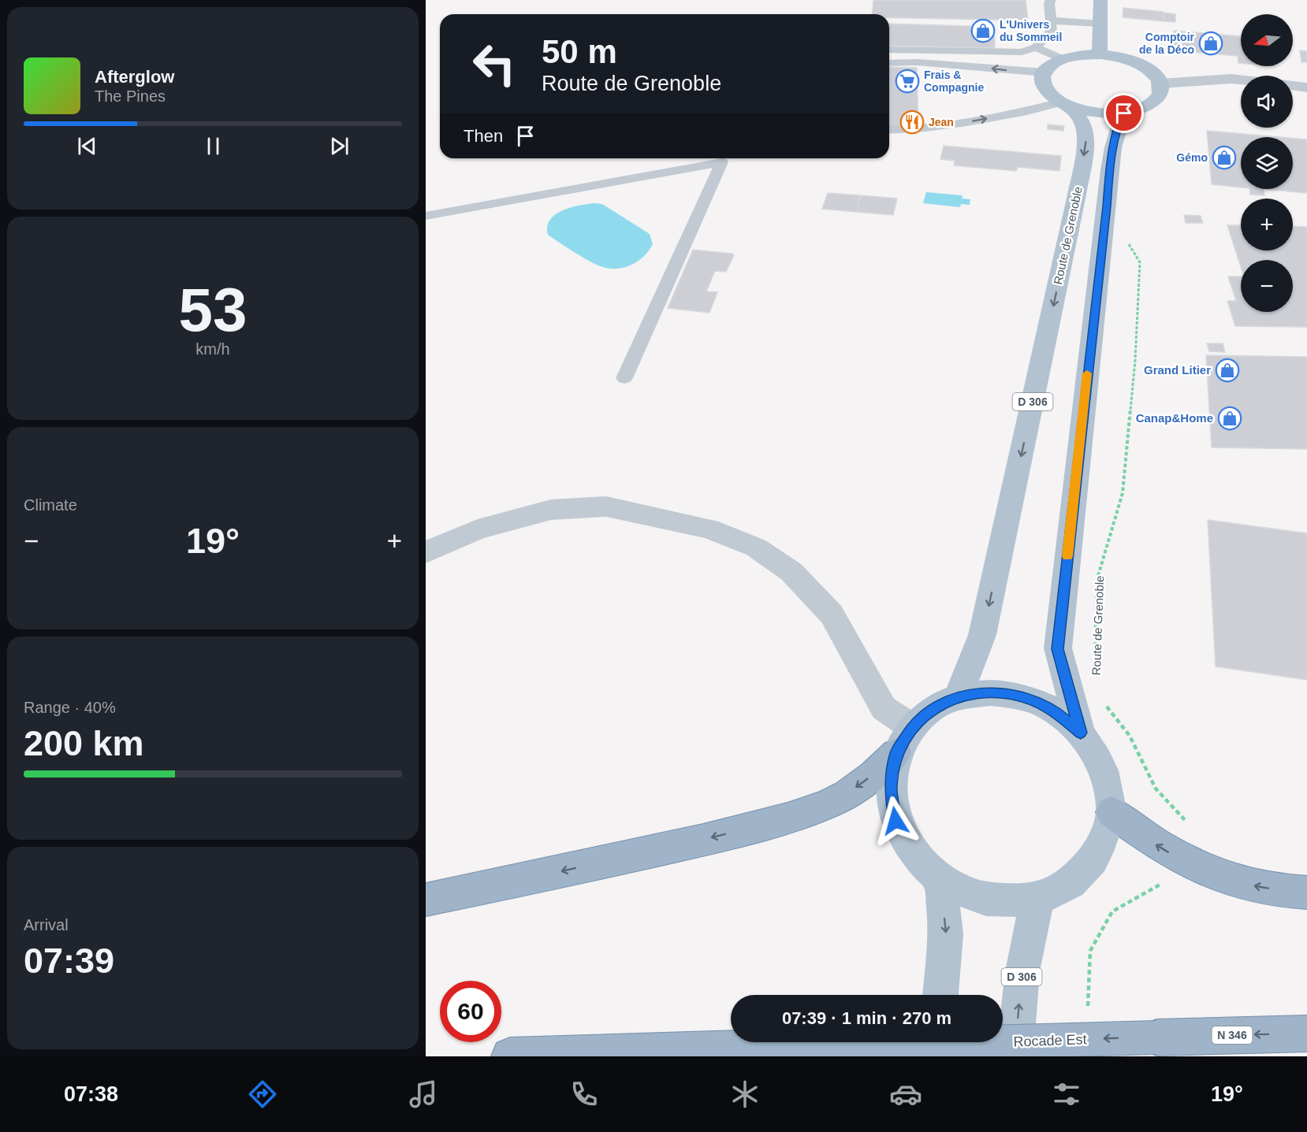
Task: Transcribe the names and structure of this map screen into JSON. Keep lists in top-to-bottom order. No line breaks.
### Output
{"streets":{"highway":["N 346","Rocade Est"],"main road":["Route de Grenoble","D 306"]},"places":{"shop":["L'Univers du Sommeil","Comptoir de la Déco","Gémo","Grand Litier","Canap&Home"],"supermarket":["Frais & Compagnie"],"restaurant":["Jean"]},"north":"left","page":{"map_buttons":["+","−"],"turn":["50 m","Route de Grenoble"],"song":["Afterglow","The Pines"],"then":"Then","tile":[["53","km/h"],"Climate",["Range · 40%","200 km"],["Arrival","07:39"]],"heat":["−","19°","+"],"limit":"60","trip":"07:39 · 1 min · 270 m","tabs":["07:38","19°"]}}
